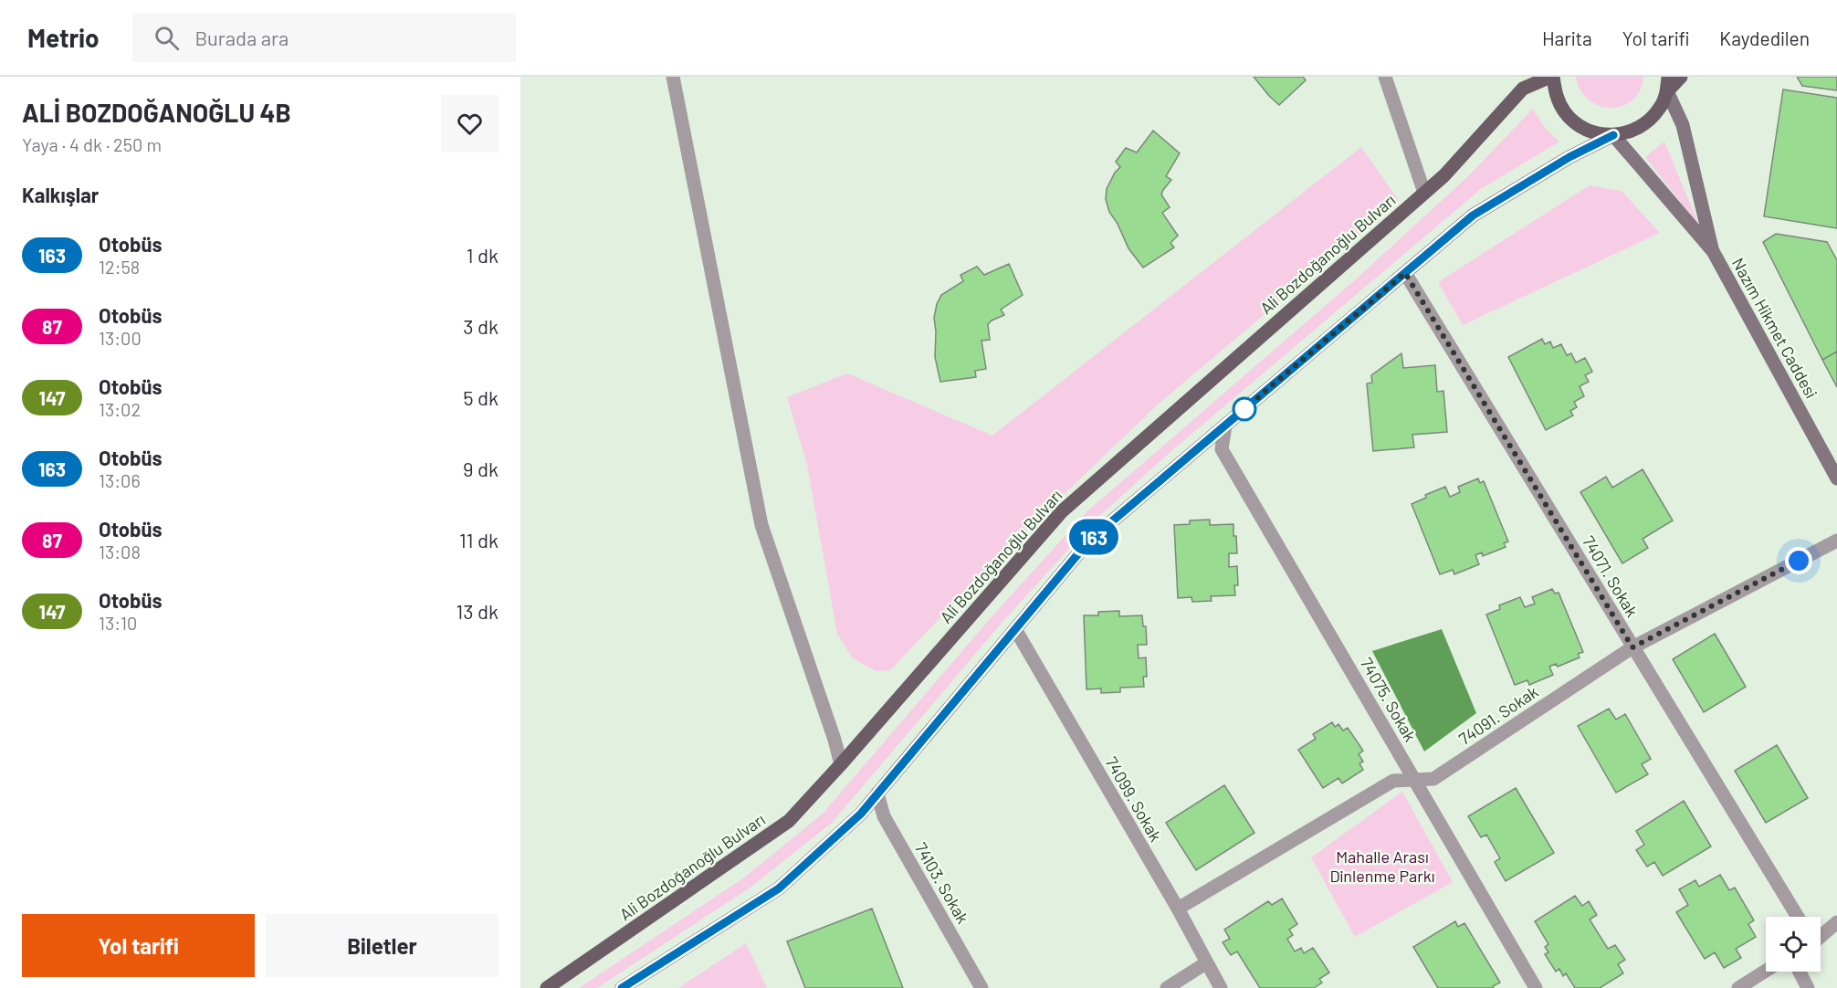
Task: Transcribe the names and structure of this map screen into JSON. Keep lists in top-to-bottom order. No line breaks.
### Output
{"streets":{"main road":["Ali Bozdoğanoğlu Bulvarı","Nazım Hikmet Caddesi"],"street":["74071. Sokak","74075. Sokak","74091. Sokak","74099. Sokak","74103. Sokak"]},"crossings":[["74071. Sokak","74091. Sokak"],["74075. Sokak","74091. Sokak"],["74091. Sokak","74099. Sokak"]],"parks":["Mahalle Arası Dinlenme Parkı"],"lines":["bus line 163"],"page":{"header":"Metrio","search":"Burada ara","nav":["Harita","Yol tarifi","Kaydedilen"],"heading":[["ALİ BOZDOĞANOĞLU 4B","Yaya · 4 dk · 250 m"],"Kalkışlar"],"on_map":"163","list":[{"mark":"163","name":"Otobüs","note":"12:58","value":"1 dk"},{"mark":"87","name":"Otobüs","note":"13:00","value":"3 dk"},{"mark":"147","name":"Otobüs","note":"13:02","value":"5 dk"},{"mark":"163","name":"Otobüs","note":"13:06","value":"9 dk"},{"mark":"87","name":"Otobüs","note":"13:08","value":"11 dk"},{"mark":"147","name":"Otobüs","note":"13:10","value":"13 dk"}],"buttons":["Yol tarifi","Biletler"]}}
